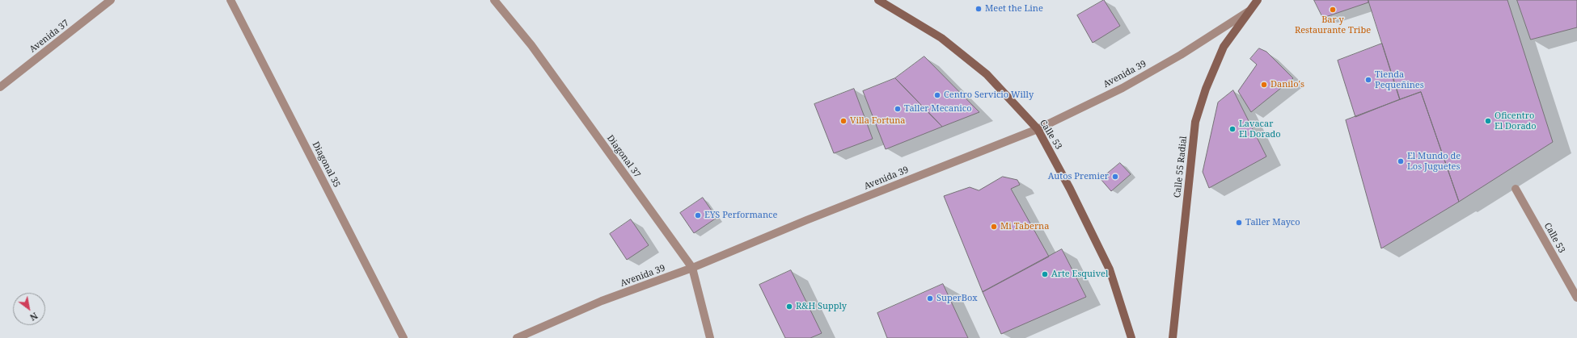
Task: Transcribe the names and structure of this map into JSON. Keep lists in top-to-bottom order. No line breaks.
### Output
{"streets":{"main road":["Calle 53","Calle 55 Radial"],"street":["Avenida 37","Avenida 39","Diagonal 37","Diagonal 35"]},"crossings":[["Avenida 39","Calle 53"],["Avenida 39","Diagonal 37"],["Avenida 39","Calle 55 Radial"]],"places":["Meet the Line","Bar y Restaurante Tribe","Tienda Pequeñines","Danilo's","Centro Servicio Willy","Taller Mecanico","Villa Fortuna","Oficentro El Dorado","Lavacar El Dorado","El Mundo de Los Juguetes","Autos Premier","EYS Performance","Taller Mayco","Mi Taberna","Arte Esquivel","SuperBox","R&H Supply"],"north":"bottom right"}
